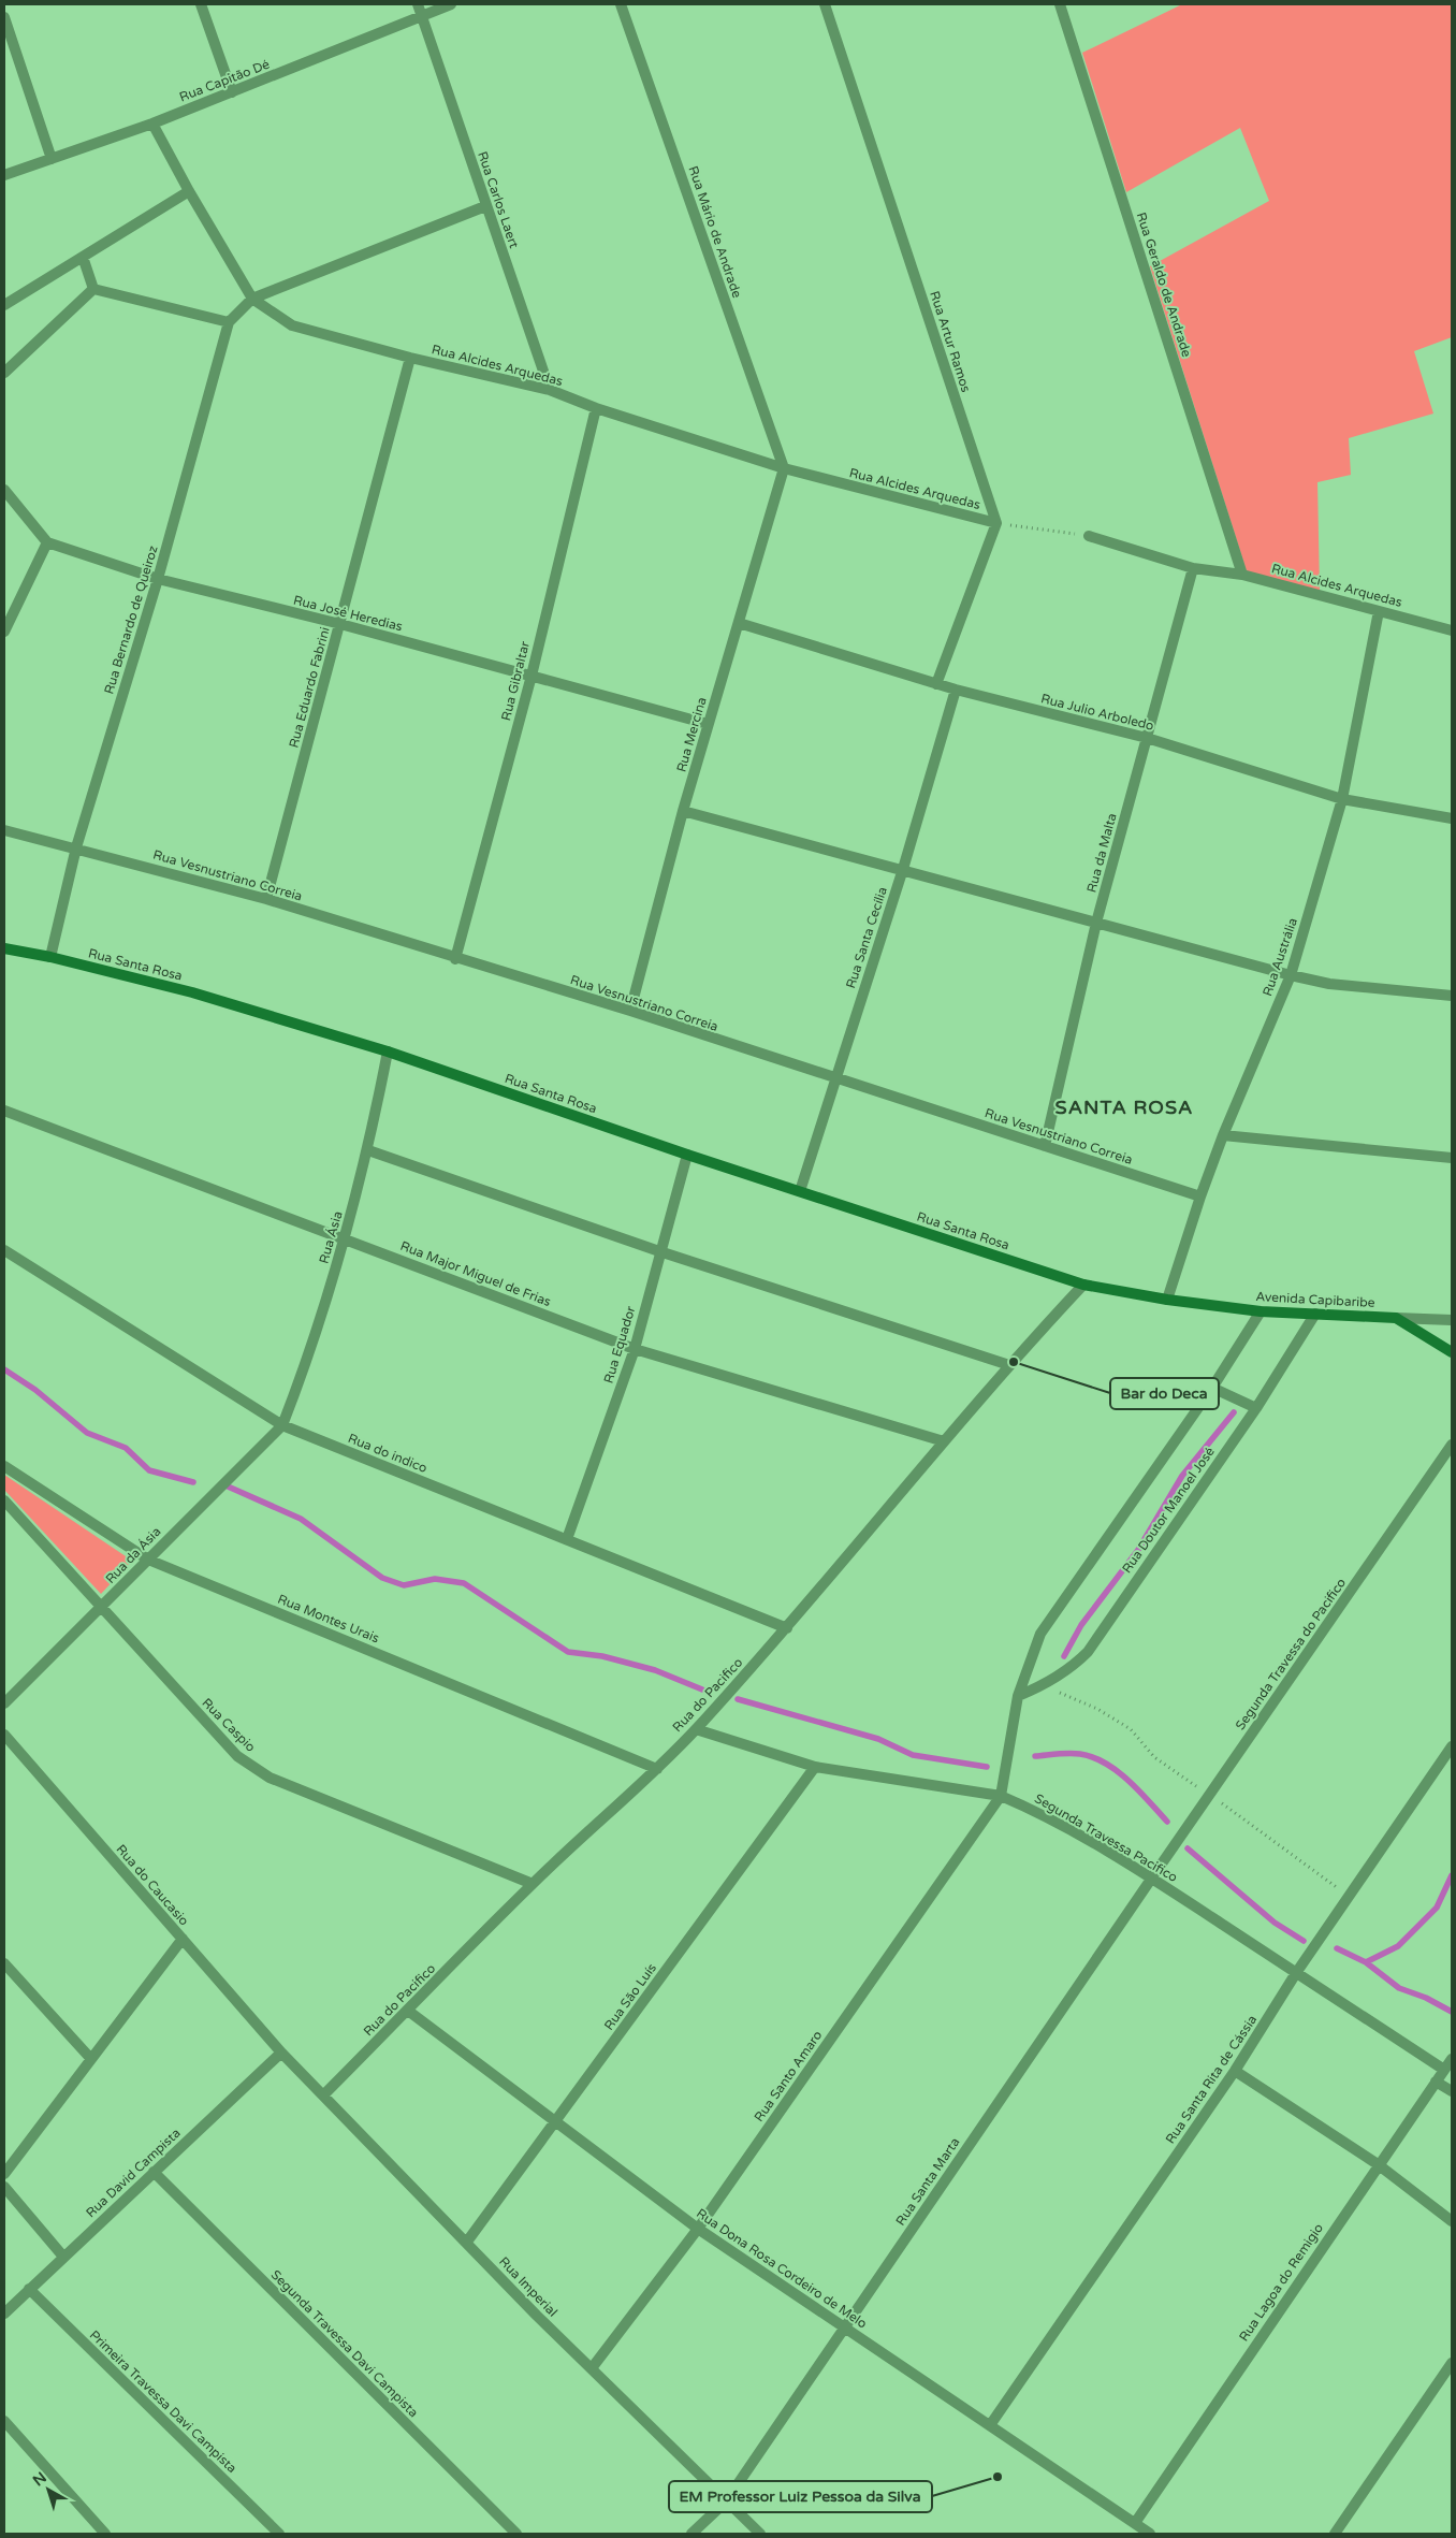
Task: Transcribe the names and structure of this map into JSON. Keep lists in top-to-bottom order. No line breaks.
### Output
{"streets":{"street":["Rua Capitão Dé","Rua Carlos Laert","Rua Mário de Andrade","Rua Geraldo de Andrade","Rua Artur Ramos","Rua Alcides Arquedas","Rua José Heredias","Rua Bernardo de Queiroz","Rua Gibraltar","Rua Eduardo Fabrini","Rua Julio Arboledo","Rua Mercina","Rua da Malta","Rua Vesnustriano Correia","Rua Santa Cecília","Rua Austrália","Rua Santa Rosa","Rua Ásia","Rua Major Miguel de Frias","Avenida Capibaribe","Rua Equador","Rua do indico","Rua Doutor Manoel José","Rua da Ásia","Rua Montes Urais","Segunda Travessa do Pacifico","Rua do Pacifico","Rua Caspio","Segunda Travessa Pacifico","Rua do Caucasio","Rua São Luís","Rua Santo Amaro","Rua Santa Rita de Cássia","Rua David Campista","Rua Santa Marta","Rua Dona Rosa Cordeiro de Melo","Rua Lagoa do Remigio","Rua Imperial","Segunda Travessa Davi Campista","Primeira Travessa Davi Campista"]},"crossings":[["Rua Capitão Dé","Rua Carlos Laert"],["Rua Capitão Dé","Rua Alcides Arquedas"],["Rua Carlos Laert","Rua Alcides Arquedas"],["Rua Mário de Andrade","Rua Alcides Arquedas"],["Rua Mário de Andrade","Rua Mercina"],["Rua Geraldo de Andrade","Rua Alcides Arquedas"],["Rua Artur Ramos","Rua Alcides Arquedas"],["Rua Alcides Arquedas","Rua Bernardo de Queiroz"],["Rua Alcides Arquedas","Rua Gibraltar"],["Rua Alcides Arquedas","Rua Eduardo Fabrini"],["Rua Alcides Arquedas","Rua Mercina"],["Rua Alcides Arquedas","Rua da Malta"],["Rua Alcides Arquedas","Rua Austrália"],["Rua José Heredias","Rua Bernardo de Queiroz"],["Rua José Heredias","Rua Gibraltar"],["Rua José Heredias","Rua Eduardo Fabrini"],["Rua José Heredias","Rua Mercina"],["Rua Bernardo de Queiroz","Rua Vesnustriano Correia"],["Rua Bernardo de Queiroz","Rua Santa Rosa"],["Rua Gibraltar","Rua Vesnustriano Correia"],["Rua Eduardo Fabrini","Rua Vesnustriano Correia"],["Rua Julio Arboledo","Rua Mercina"],["Rua Julio Arboledo","Rua da Malta"],["Rua Julio Arboledo","Rua Santa Cecília"],["Rua Julio Arboledo","Rua Austrália"],["Rua Mercina","Rua Vesnustriano Correia"],["Rua da Malta","Rua Vesnustriano Correia"],["Rua Vesnustriano Correia","Rua Santa Cecília"],["Rua Vesnustriano Correia","Rua Austrália"],["Rua Santa Cecília","Rua Santa Rosa"],["Rua Austrália","Rua Santa Rosa"],["Rua Austrália","Avenida Capibaribe"],["Rua Santa Rosa","Rua Ásia"],["Rua Santa Rosa","Avenida Capibaribe"],["Rua Santa Rosa","Rua Equador"],["Rua Santa Rosa","Rua do Pacifico"],["Rua Ásia","Rua Major Miguel de Frias"],["Rua Ásia","Rua do indico"],["Rua Ásia","Rua da Ásia"],["Rua Major Miguel de Frias","Rua Equador"],["Rua Major Miguel de Frias","Rua do Pacifico"],["Avenida Capibaribe","Rua Doutor Manoel José"],["Rua Equador","Rua do indico"],["Rua do indico","Rua da Ásia"],["Rua do indico","Rua do Pacifico"],["Rua da Ásia","Rua Montes Urais"],["Rua da Ásia","Rua Caspio"],["Rua Montes Urais","Rua do Pacifico"],["Segunda Travessa do Pacifico","Segunda Travessa Pacifico"],["Segunda Travessa do Pacifico","Rua Santa Marta"],["Rua do Pacifico","Rua Caspio"],["Rua do Pacifico","Segunda Travessa Pacifico"],["Rua do Pacifico","Rua Dona Rosa Cordeiro de Melo"],["Rua do Pacifico","Rua Imperial"],["Segunda Travessa Pacifico","Rua São Luís"],["Segunda Travessa Pacifico","Rua Santo Amaro"],["Segunda Travessa Pacifico","Rua Santa Rita de Cássia"],["Segunda Travessa Pacifico","Rua Santa Marta"],["Rua do Caucasio","Rua David Campista"],["Rua do Caucasio","Rua Imperial"],["Rua São Luís","Rua Dona Rosa Cordeiro de Melo"],["Rua São Luís","Rua Imperial"],["Rua Santo Amaro","Rua Dona Rosa Cordeiro de Melo"],["Rua Santo Amaro","Rua Imperial"],["Rua Santa Rita de Cássia","Rua Dona Rosa Cordeiro de Melo"],["Rua David Campista","Rua Imperial"],["Rua David Campista","Segunda Travessa Davi Campista"],["Rua David Campista","Primeira Travessa Davi Campista"],["Rua Santa Marta","Rua Dona Rosa Cordeiro de Melo"],["Rua Santa Marta","Rua Imperial"],["Rua Dona Rosa Cordeiro de Melo","Rua Lagoa do Remigio"]],"districts":["SANTA ROSA"],"places":["Bar do Deca","EM Professor Luiz Pessoa da Silva"],"north":"top left"}
